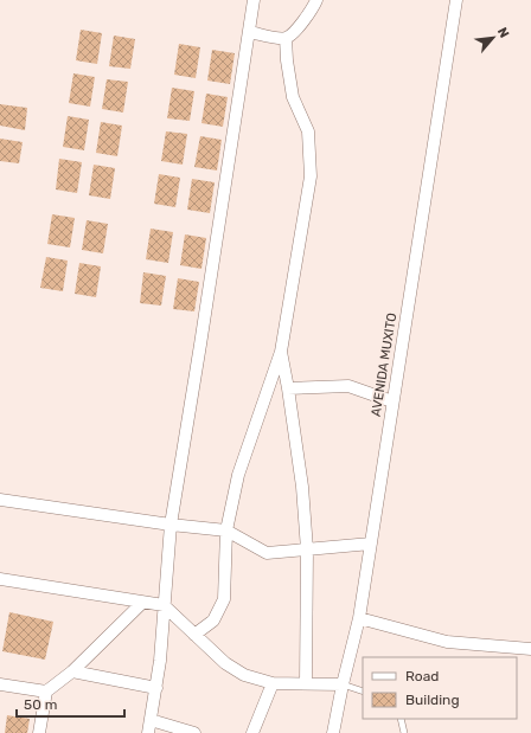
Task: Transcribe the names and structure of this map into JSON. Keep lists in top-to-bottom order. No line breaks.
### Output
{"streets":{"street":["AVENIDA MUXITO"]},"legend":["Road","Building"],"scale_bar":"50 m","north":"top right"}
